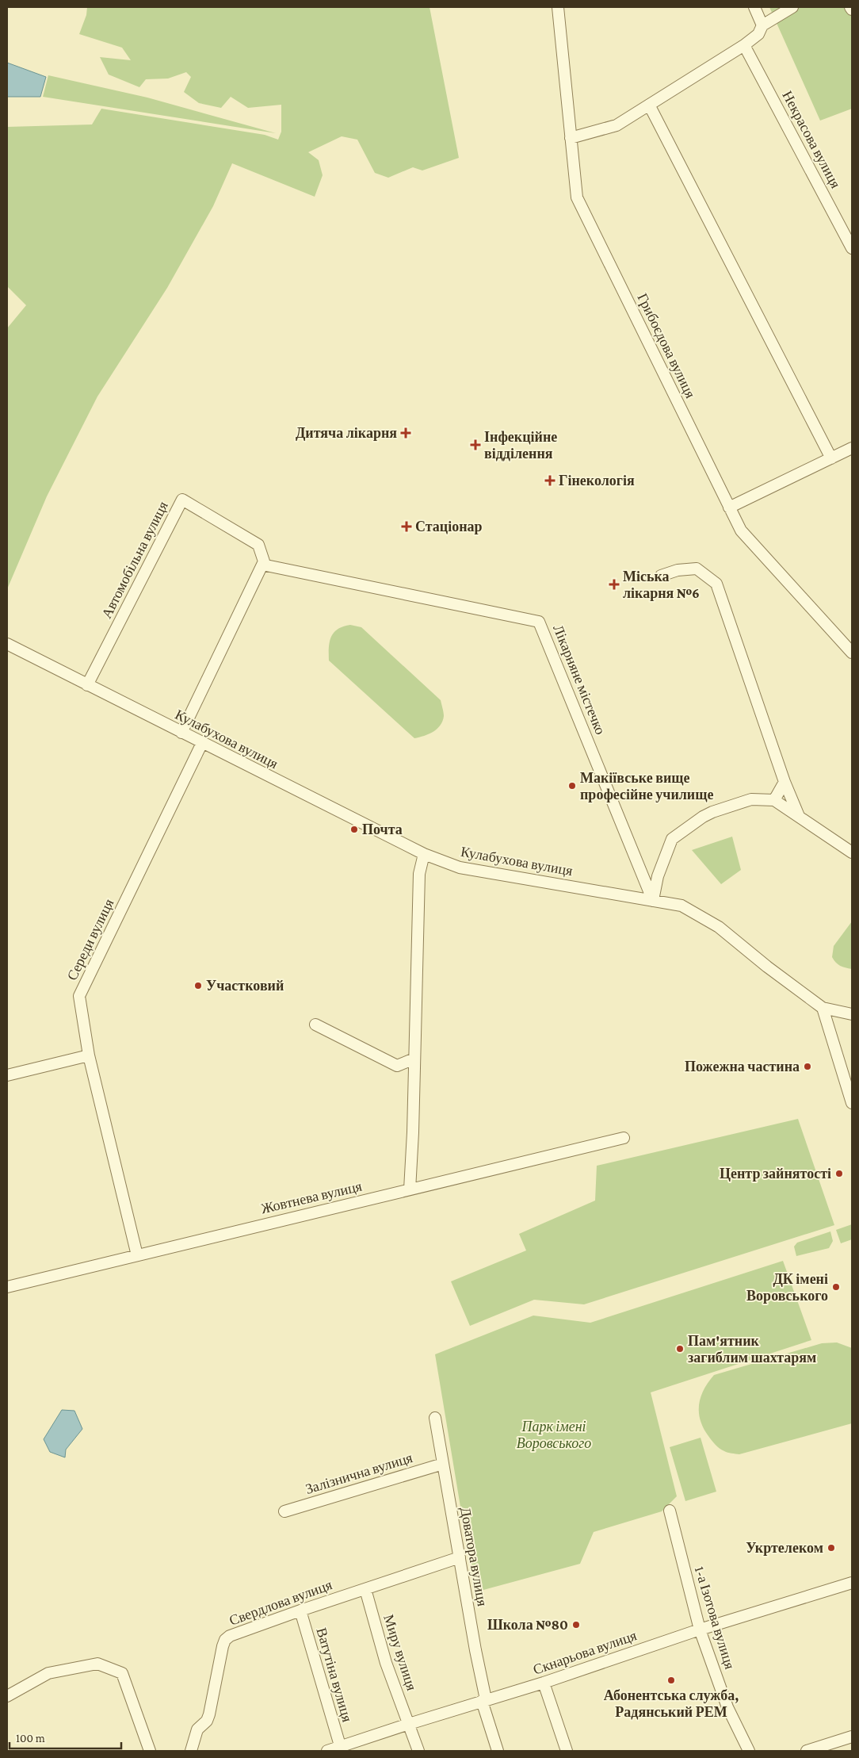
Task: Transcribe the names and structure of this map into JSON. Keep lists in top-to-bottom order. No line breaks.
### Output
{"streets":{"street":["Некрасова вулиця","Грибоєдова вулиця","Автомобільна вулиця","Лікарняне містечко","Кулабухова вулиця","Середи вулиця","Жовтнева вулиця","Залізнична вулиця","Доватора вулиця","Свердлова вулиця","1-а Ізотова вулиця","Миру вулиця","Скнарьова вулиця","Ватутіна вулиця"]},"crossings":[["Автомобільна вулиця","Лікарняне містечко"],["Автомобільна вулиця","Кулабухова вулиця"],["Лікарняне містечко","Кулабухова вулиця"],["Кулабухова вулиця","Середи вулиця"],["Середи вулиця","Жовтнева вулиця"],["Залізнична вулиця","Доватора вулиця"],["Доватора вулиця","Свердлова вулиця"],["Доватора вулиця","Скнарьова вулиця"],["Свердлова вулиця","Миру вулиця"],["Свердлова вулиця","Ватутіна вулиця"],["1-а Ізотова вулиця","Скнарьова вулиця"],["Миру вулиця","Скнарьова вулиця"],["Скнарьова вулиця","Ватутіна вулиця"]],"parks":["Парк імені Воровського"],"places":{"health":["Дитяча лікарня","Інфекційне відділення","Гінекологія","Стаціонар","Міська лікарня №6"],"other":["Макіївське вище професійне училище","Почта","Участковий","Пожежна частина","Центр зайнятості","ДК імені Воровського","Пам'ятник загиблим шахтарям","Укртелеком","Школа №80","Абонентська служба, Радянський РЕМ"]},"scale_bar":"100 m"}
